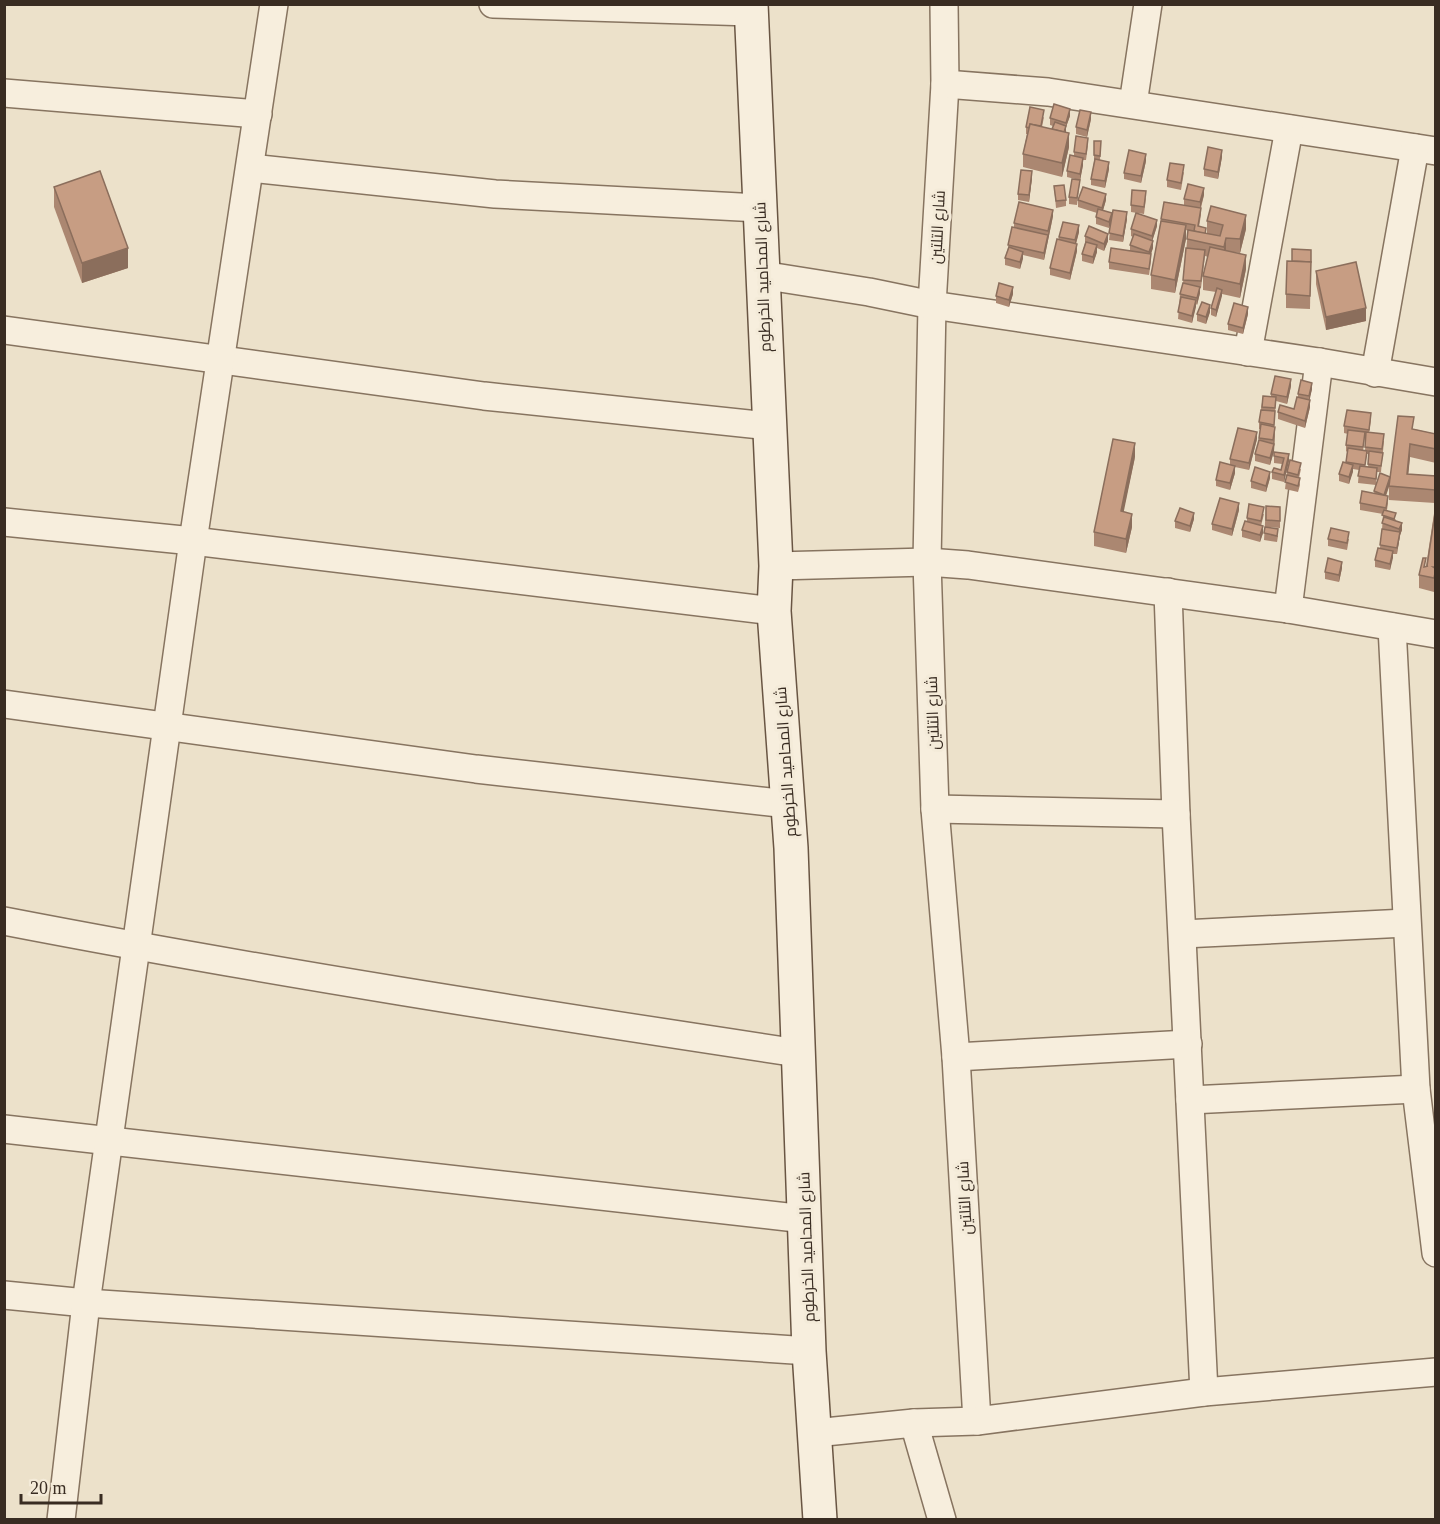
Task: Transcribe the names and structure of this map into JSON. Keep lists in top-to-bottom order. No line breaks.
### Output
{"streets":{"street":["شارع التلتين","شارع المحاميد الخرطوم"]},"scale_bar":"20 m"}
